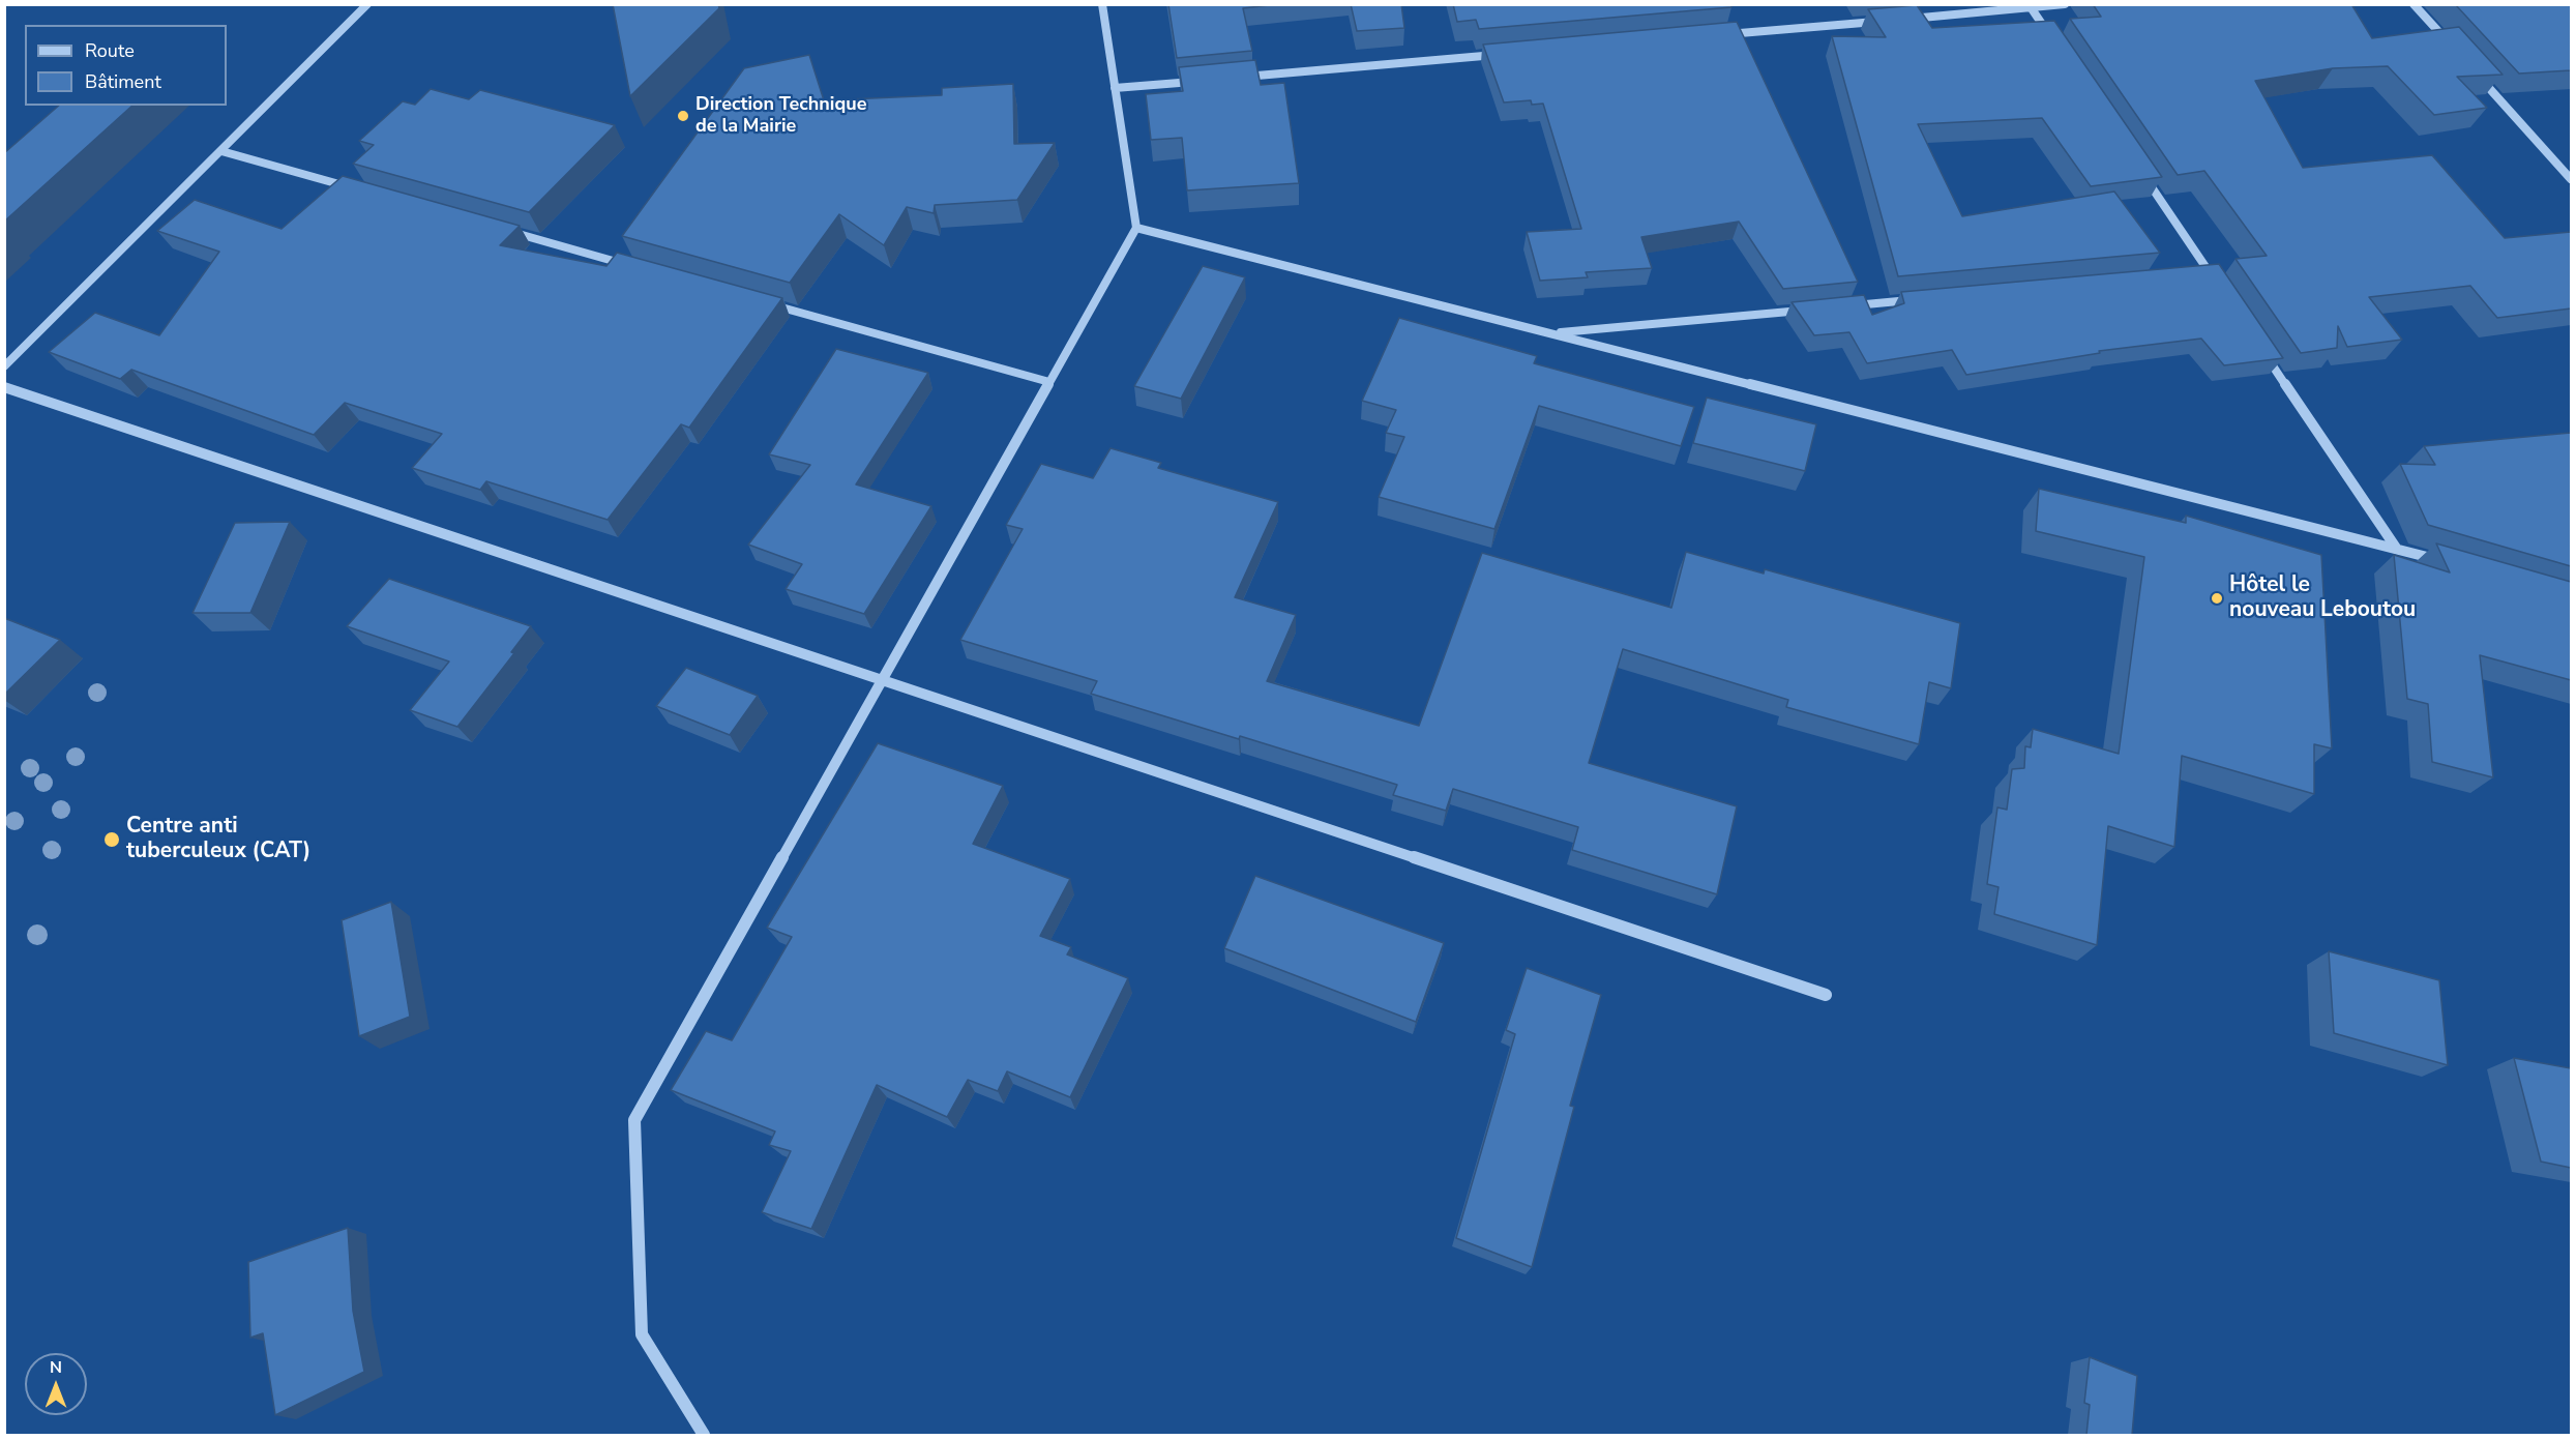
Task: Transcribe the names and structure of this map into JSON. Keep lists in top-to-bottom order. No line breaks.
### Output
{"places":["Direction Technique de la Mairie","Hôtel le nouveau Leboutou","Centre anti tuberculeux (CAT)"],"legend":["Route","Bâtiment"],"north":"top"}
